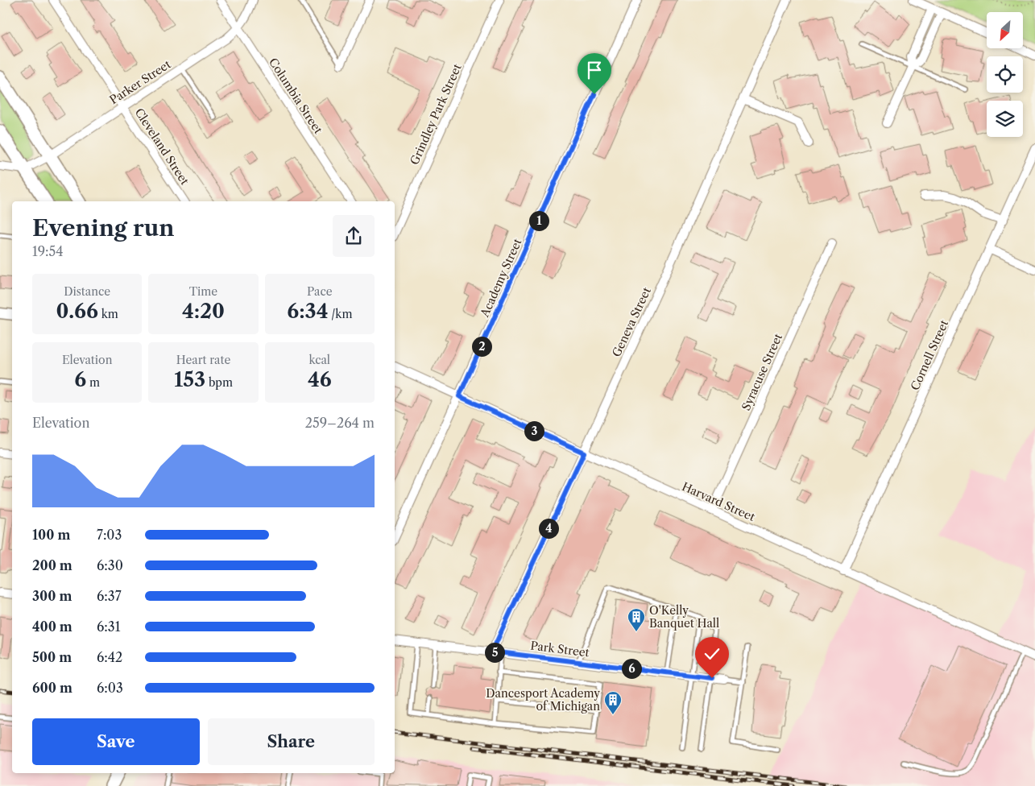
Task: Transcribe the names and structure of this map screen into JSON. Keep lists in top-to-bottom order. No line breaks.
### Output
{"streets":{"street":["Parker Street","Columbia Street","Grindley Park Street","Cleveland Street","Academy Street","Geneva Street","Cornell Street","Syracuse Street","Harvard Street","Park Street"]},"crossings":[["Parker Street","Columbia Street"],["Parker Street","Cleveland Street"],["Academy Street","Harvard Street"],["Geneva Street","Harvard Street"],["Geneva Street","Park Street"],["Cornell Street","Harvard Street"],["Syracuse Street","Harvard Street"]],"places":{"building":["O'Kelly Banquet Hall","Dancesport Academy of Michigan"]},"north":"bottom left","page":{"heading":["Evening run","19:54"],"pins":["1","2","3","4","5","6"],"stats":[["Distance","0.66 km"],["Time","4:20"],["Pace","6:34 /km"],["Elevation","6 m"],["Heart rate","153 bpm"],["kcal","46"]],"chart":["Elevation","259–264 m"],"list":[{"name":"100 m","note":"7:03"},{"name":"200 m","note":"6:30"},{"name":"300 m","note":"6:37"},{"name":"400 m","note":"6:31"},{"name":"500 m","note":"6:42"},{"name":"600 m","note":"6:03"}],"buttons":["Save","Share"]}}
